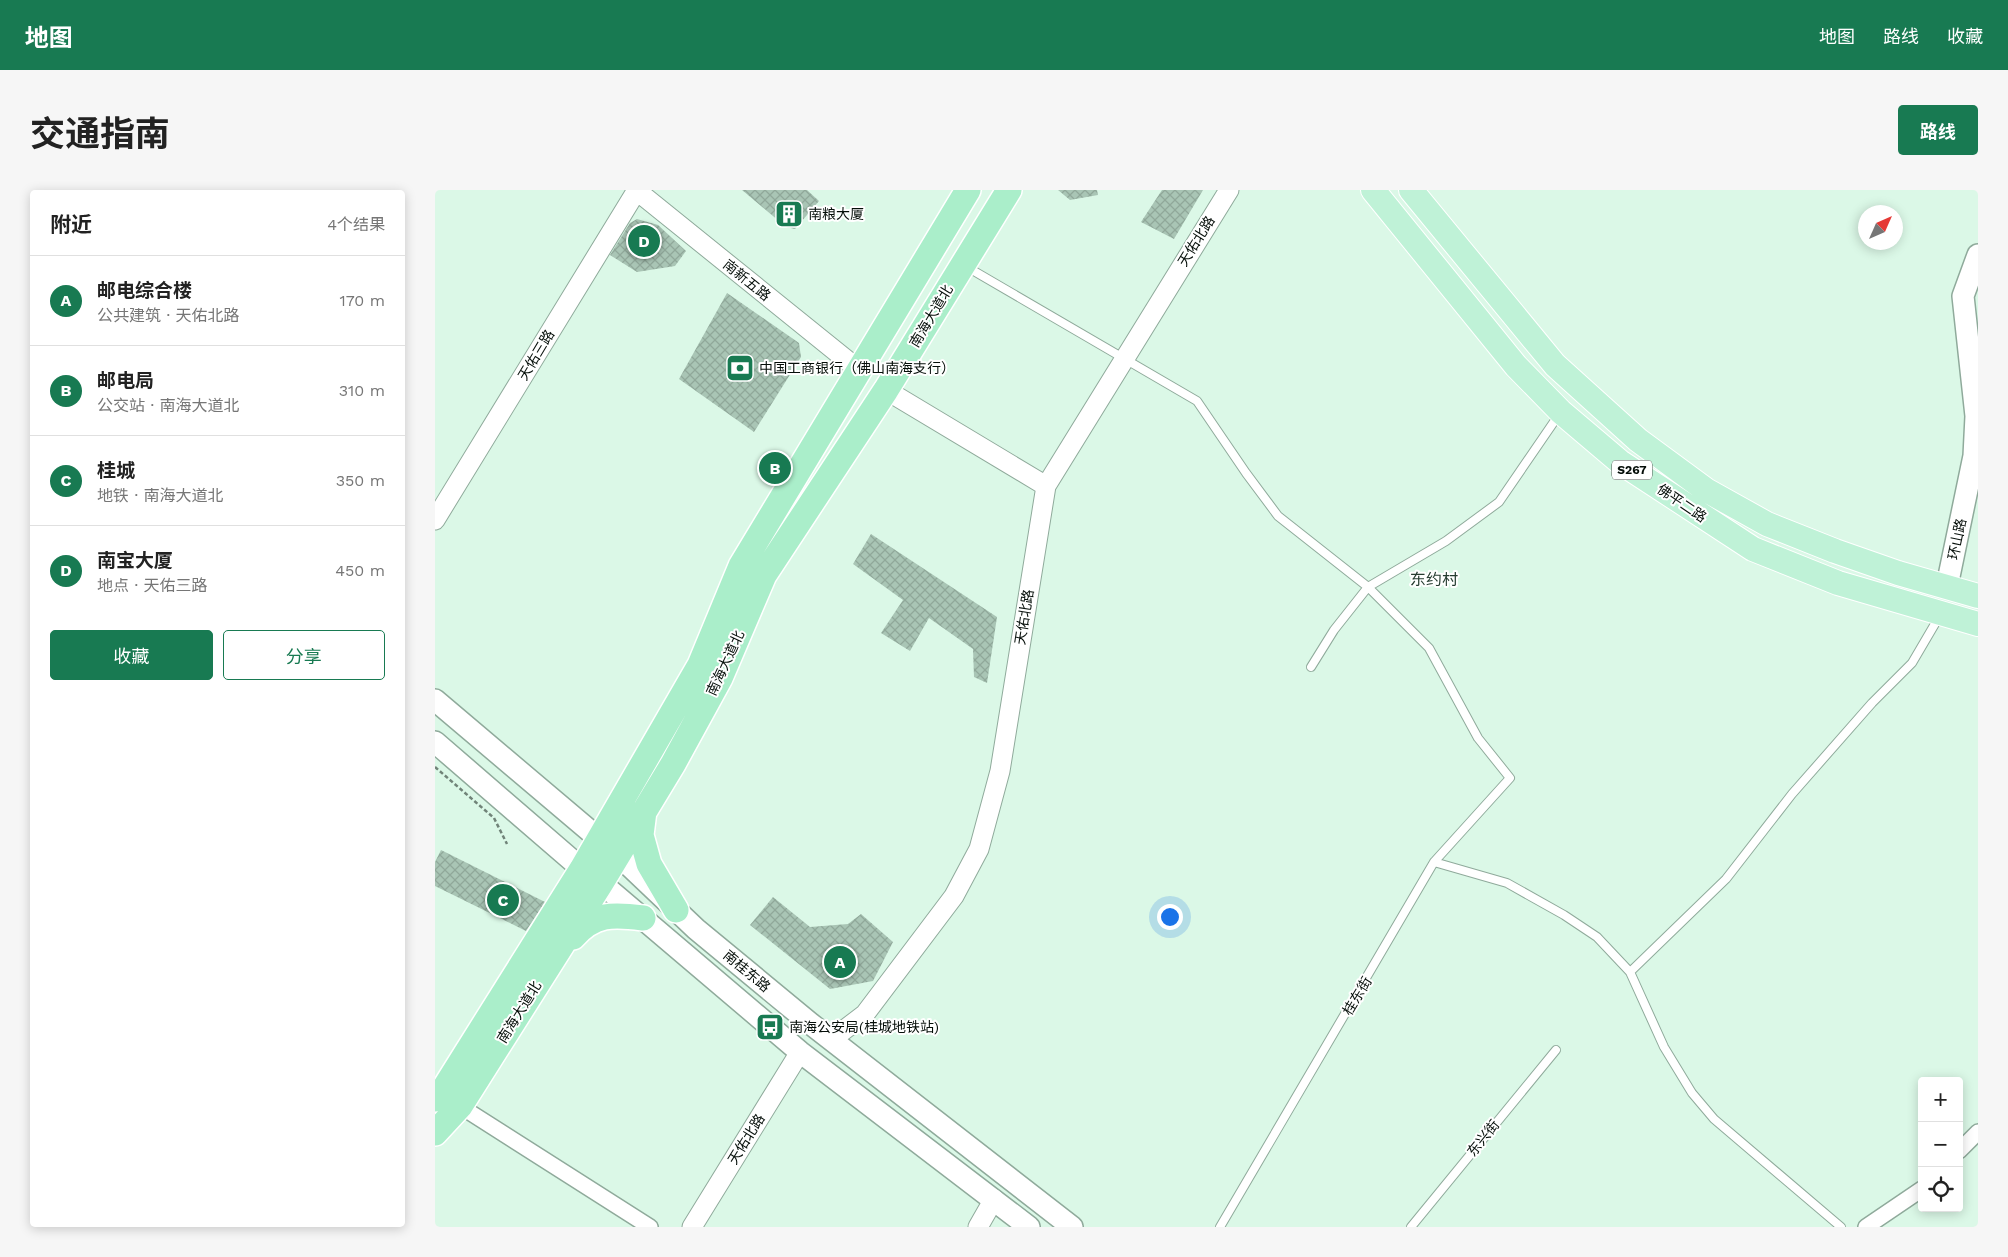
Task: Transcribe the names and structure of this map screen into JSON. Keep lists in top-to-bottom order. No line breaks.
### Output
{"streets":{"highway":["南海大道北"],"main road":["S267","佛平二路","环山路","南桂东路"],"street":["天佑北路","南新五路","天佑三路"],"lane":["桂东街","东兴街"]},"crossings":[["天佑北路","南桂东路"],["南新五路","南海大道北"],["南新五路","天佑三路"],["南海大道北","南桂东路"],["佛平二路","环山路"]],"districts":["东约村"],"places":{"building":["南粮大厦"],"bank":["中国工商银行（佛山南海支行）"],"bus stop":["南海公安局(桂城地铁站)"]},"north":"top right","page":{"header":"地图","nav":["地图","路线","收藏"],"title":"交通指南","buttons":["路线",["收藏","分享"]],"heading":["附近","4个结果"],"pins":["D","B","C","A"],"list":[{"mark":"A","name":"邮电综合楼","note":"公共建筑 · 天佑北路","value":"170 m"},{"mark":"B","name":"邮电局","note":"公交站 · 南海大道北","value":"310 m"},{"mark":"C","name":"桂城","note":"地铁 · 南海大道北","value":"350 m"},{"mark":"D","name":"南宝大厦","note":"地点 · 天佑三路","value":"450 m"}],"map_buttons":["+","−"]}}
